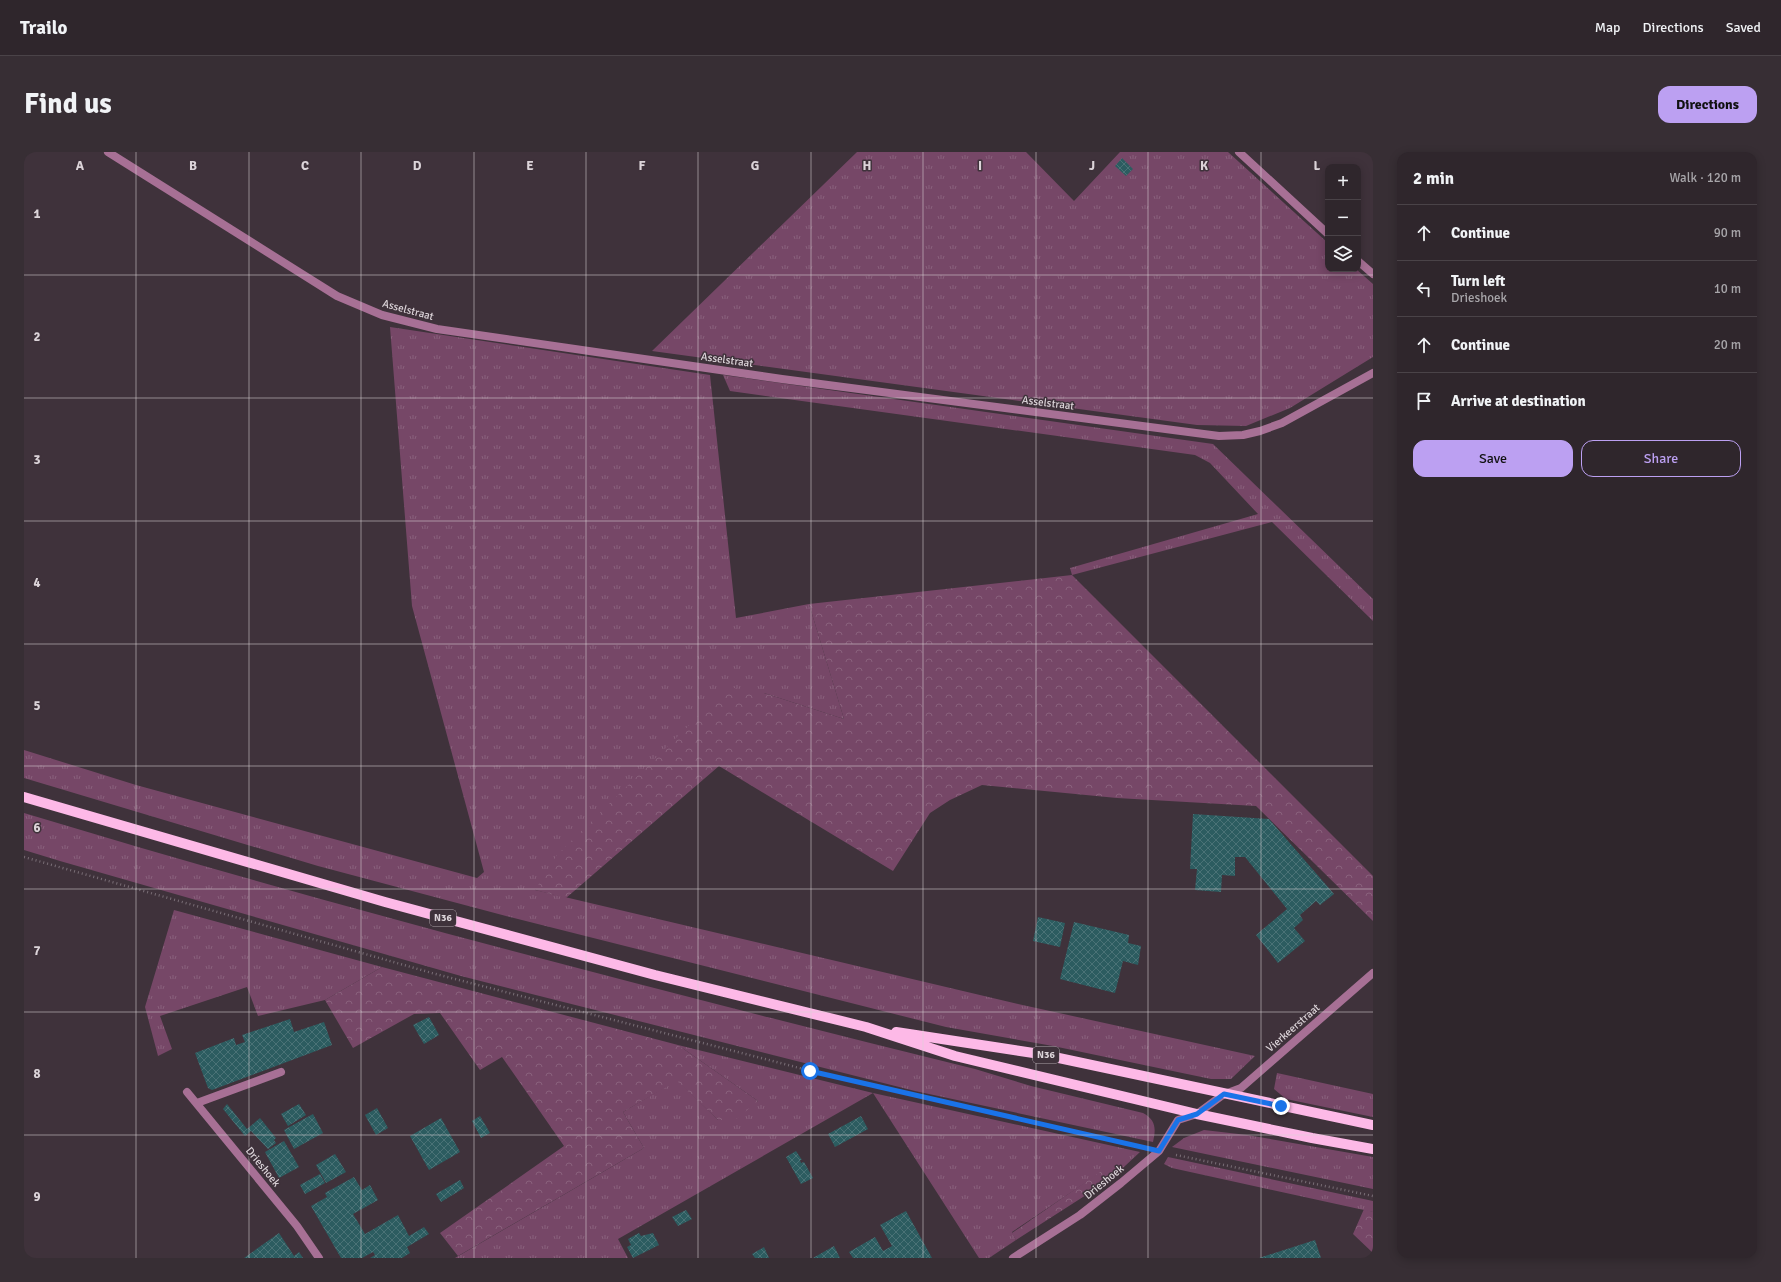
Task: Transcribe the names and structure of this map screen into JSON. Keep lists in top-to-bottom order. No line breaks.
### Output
{"streets":{"main road":["N36"],"street":["Asselstraat","Vierkeerstraat","Drieshoek"]},"crossings":[["N36","Vierkeerstraat"],["N36","Drieshoek"],["Vierkeerstraat","Drieshoek"]],"page":{"header":"Trailo","nav":["Map","Directions","Saved"],"buttons":["Directions",["Save","Share"]],"title":"Find us","heading":["2 min","Walk · 120 m"],"map_buttons":["+","−"],"list":[["Continue","90 m"],["Turn left","Drieshoek","10 m"],["Continue","20 m"],"Arrive at destination"]},"grid":{"columns":["A","B","C","D","E","F","G","H","I","J","K","L"],"rows":["1","2","3","4","5","6","7","8","9"]}}
